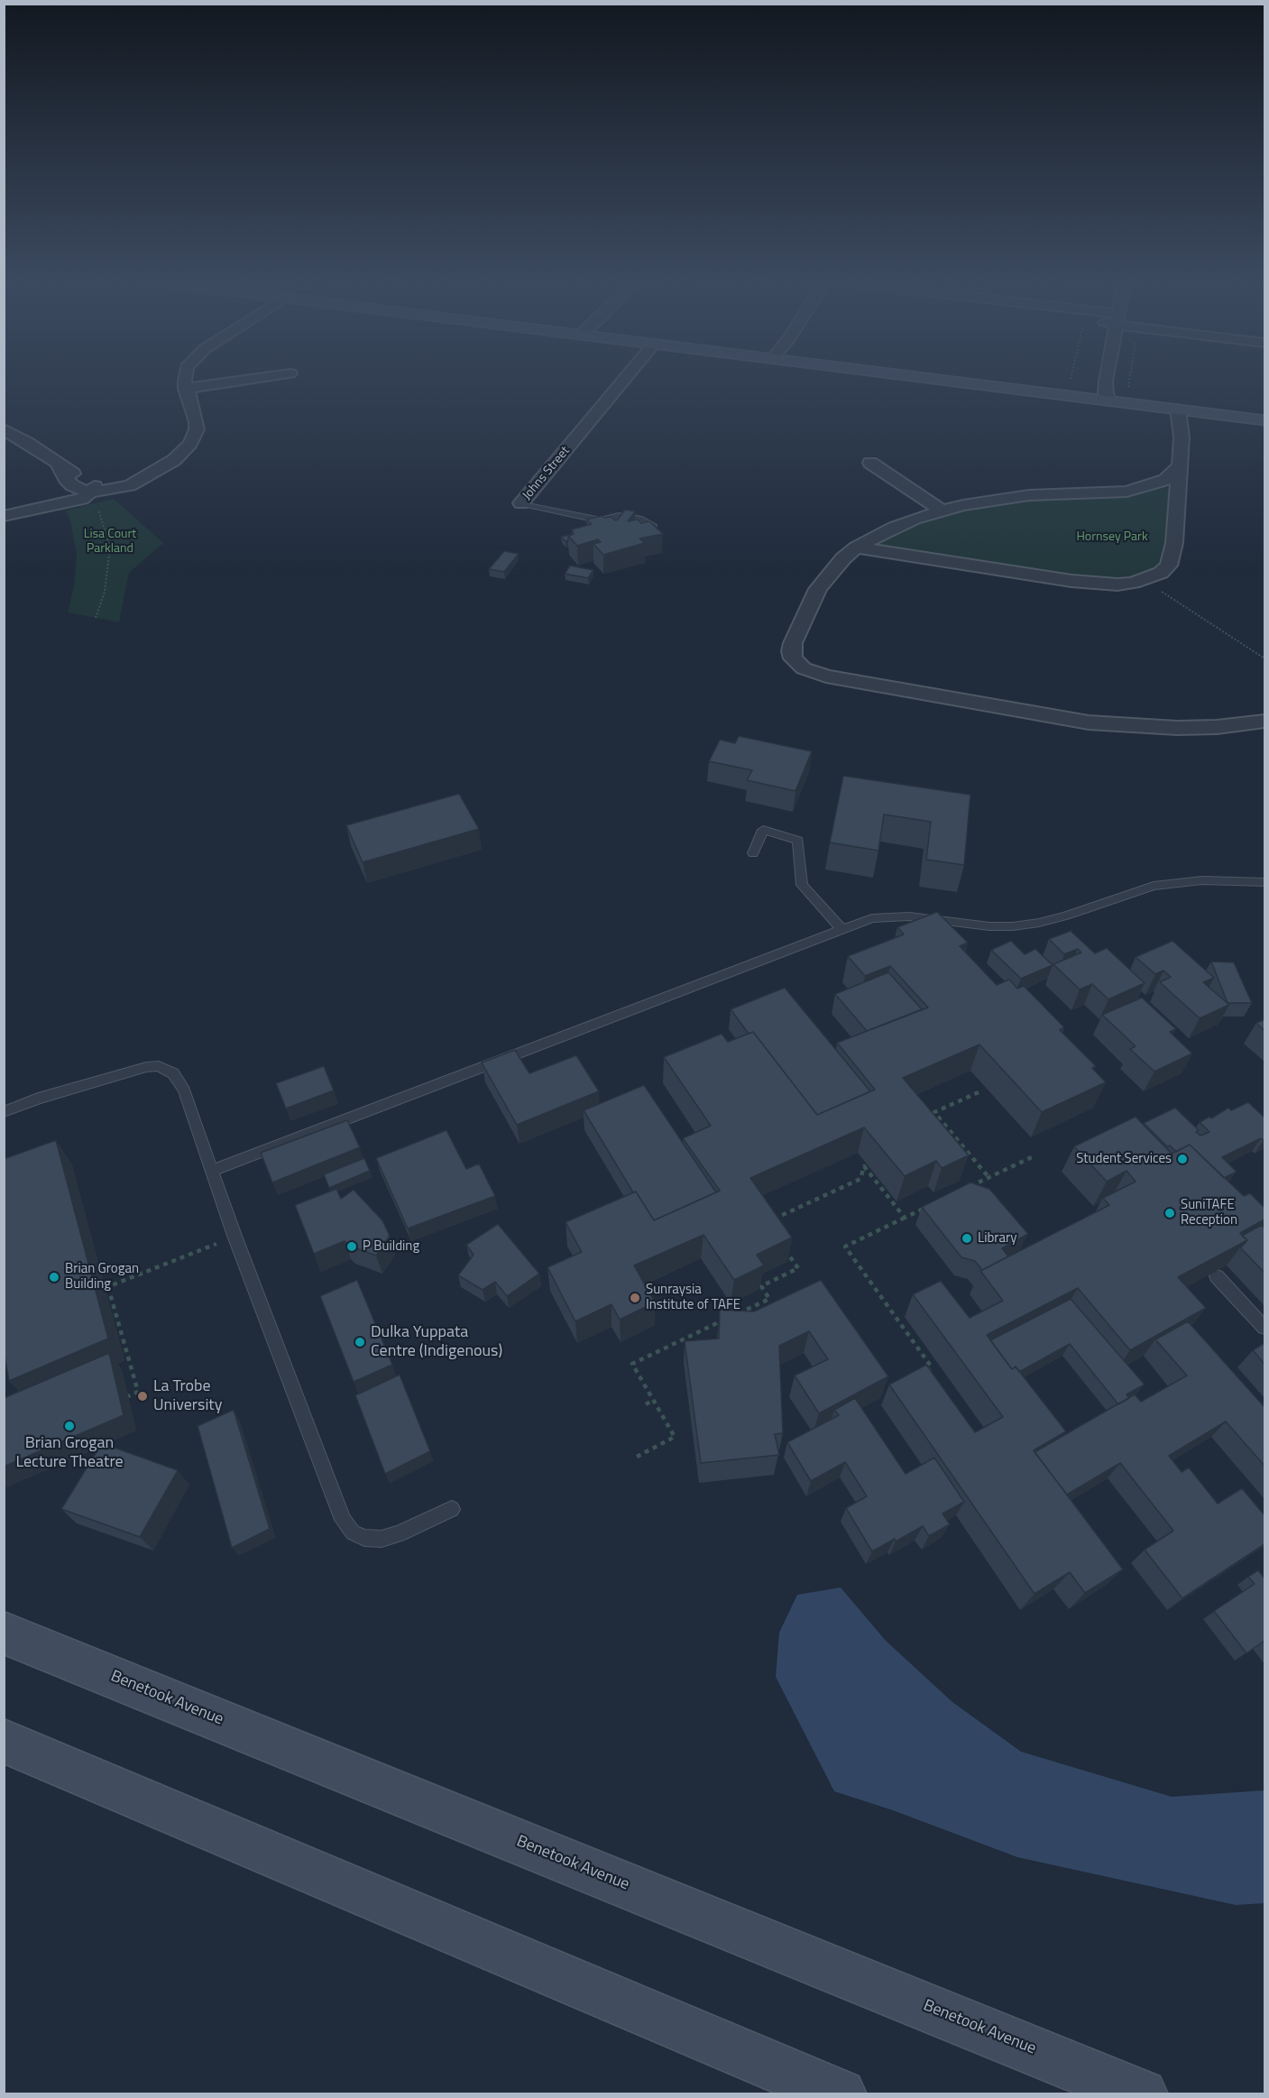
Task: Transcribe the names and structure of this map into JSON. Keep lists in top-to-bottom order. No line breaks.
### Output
{"streets":{"street":["Johns Street","Benetook Avenue"]},"parks":["Lisa Court Parkland","Hornsey Park"],"places":["Student Services","SuniTAFE Reception","Library","P Building","Brian Grogan Building","Sunraysia Institute of TAFE","Dulka Yuppata Centre (Indigenous)","La Trobe University","Brian Grogan Lecture Theatre"]}
